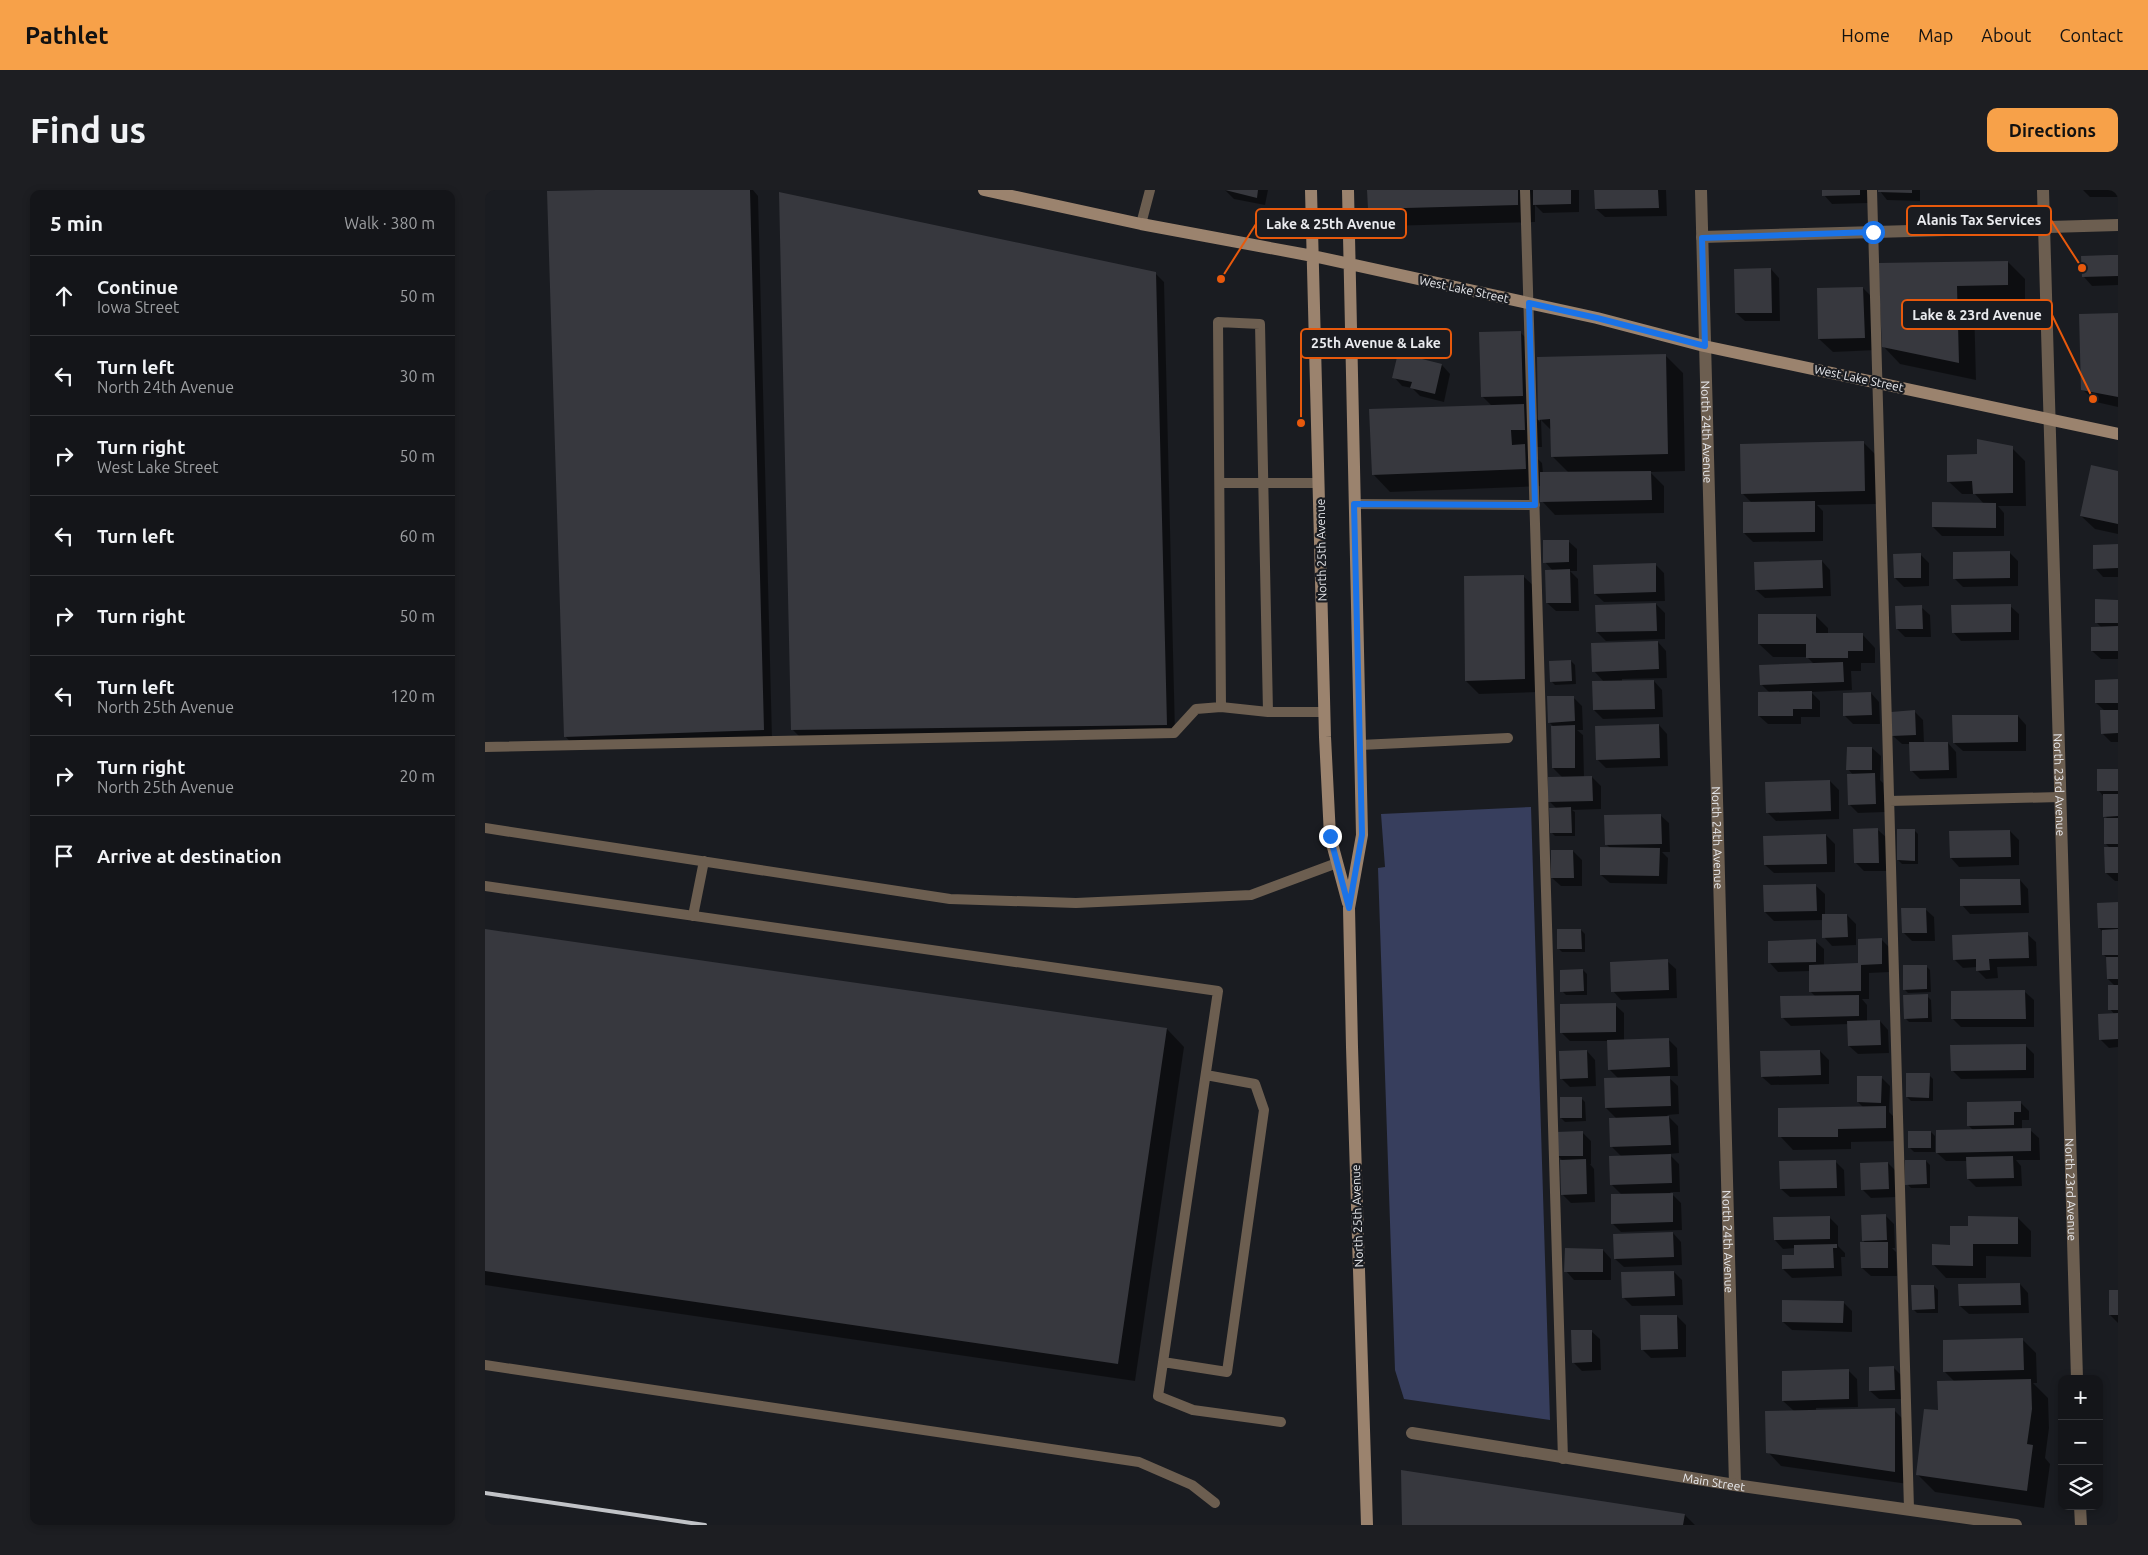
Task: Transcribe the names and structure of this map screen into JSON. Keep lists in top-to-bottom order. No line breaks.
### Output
{"streets":{"main road":["West Lake Street","North 25th Avenue"],"street":["North 24th Avenue","North 23rd Avenue","Main Street"]},"crossings":[["West Lake Street","North 24th Avenue"],["West Lake Street","North 25th Avenue"],["West Lake Street","North 23rd Avenue"],["North 24th Avenue","Main Street"]],"places":["Alanis Tax Services","Lake & 25th Avenue","Lake & 23rd Avenue","25th Avenue & Lake"],"page":{"header":"Pathlet","nav":["Home","Map","About","Contact"],"buttons":"Directions","title":"Find us","heading":["5 min","Walk · 380 m"],"list":[["Continue","Iowa Street","50 m"],["Turn left","North 24th Avenue","30 m"],["Turn right","West Lake Street","50 m"],["Turn left","60 m"],["Turn right","50 m"],["Turn left","North 25th Avenue","120 m"],["Turn right","North 25th Avenue","20 m"],"Arrive at destination"],"map_buttons":["+","−"]}}
